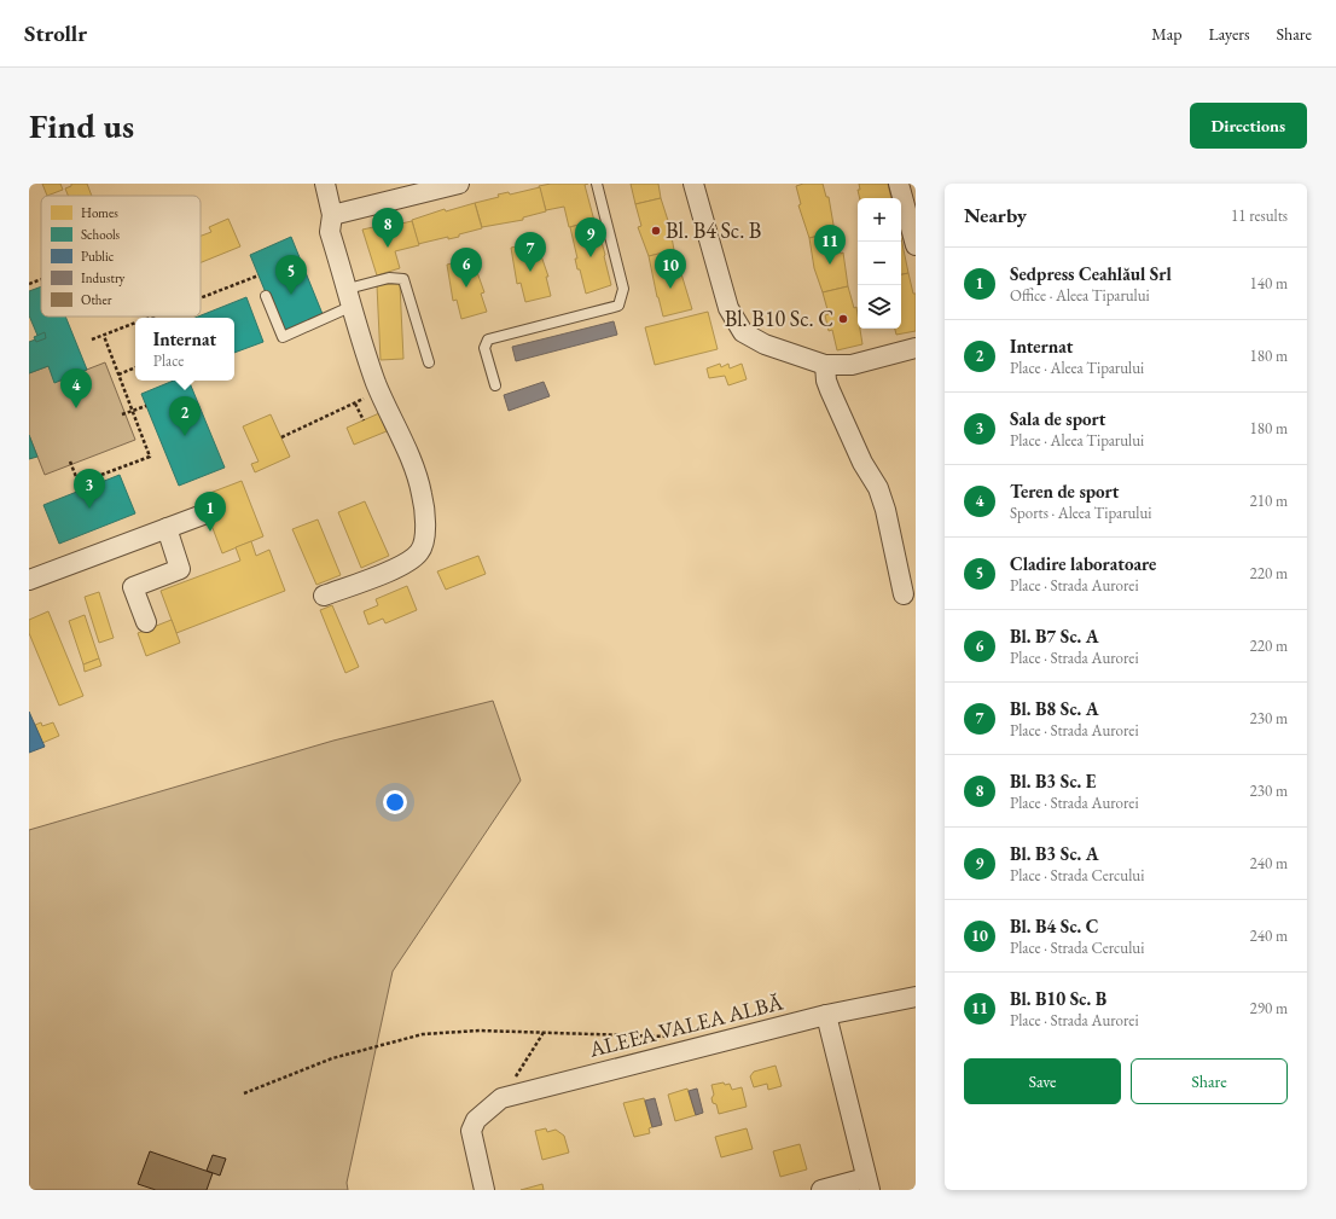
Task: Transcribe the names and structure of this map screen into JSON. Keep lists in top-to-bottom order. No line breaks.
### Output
{"streets":{"street":["ALEEA VALEA ALBĂ"]},"places":["Bl. B4 Sc. B","Bl. B10 Sc. C"],"legend":["Homes","Schools","Public","Industry","Other"],"page":{"header":"Strollr","nav":["Map","Layers","Share"],"buttons":["Directions",["Save","Share"]],"title":"Find us","heading":["Nearby","11 results"],"map_buttons":["+","−"],"pins":["8","9","11","7","6","10","5","4","2","3","1"],"list":[{"mark":"1","name":"Sedpress Ceahlăul Srl","note":"Office · Aleea Tiparului","value":"140 m"},{"mark":"2","name":"Internat","note":"Place · Aleea Tiparului","value":"180 m"},{"mark":"3","name":"Sala de sport","note":"Place · Aleea Tiparului","value":"180 m"},{"mark":"4","name":"Teren de sport","note":"Sports · Aleea Tiparului","value":"210 m"},{"mark":"5","name":"Cladire laboratoare","note":"Place · Strada Aurorei","value":"220 m"},{"mark":"6","name":"Bl. B7 Sc. A","note":"Place · Strada Aurorei","value":"220 m"},{"mark":"7","name":"Bl. B8 Sc. A","note":"Place · Strada Aurorei","value":"230 m"},{"mark":"8","name":"Bl. B3 Sc. E","note":"Place · Strada Aurorei","value":"230 m"},{"mark":"9","name":"Bl. B3 Sc. A","note":"Place · Strada Cercului","value":"240 m"},{"mark":"10","name":"Bl. B4 Sc. C","note":"Place · Strada Cercului","value":"240 m"},{"mark":"11","name":"Bl. B10 Sc. B","note":"Place · Strada Aurorei","value":"290 m"}],"popup":["Internat","Place"]}}
